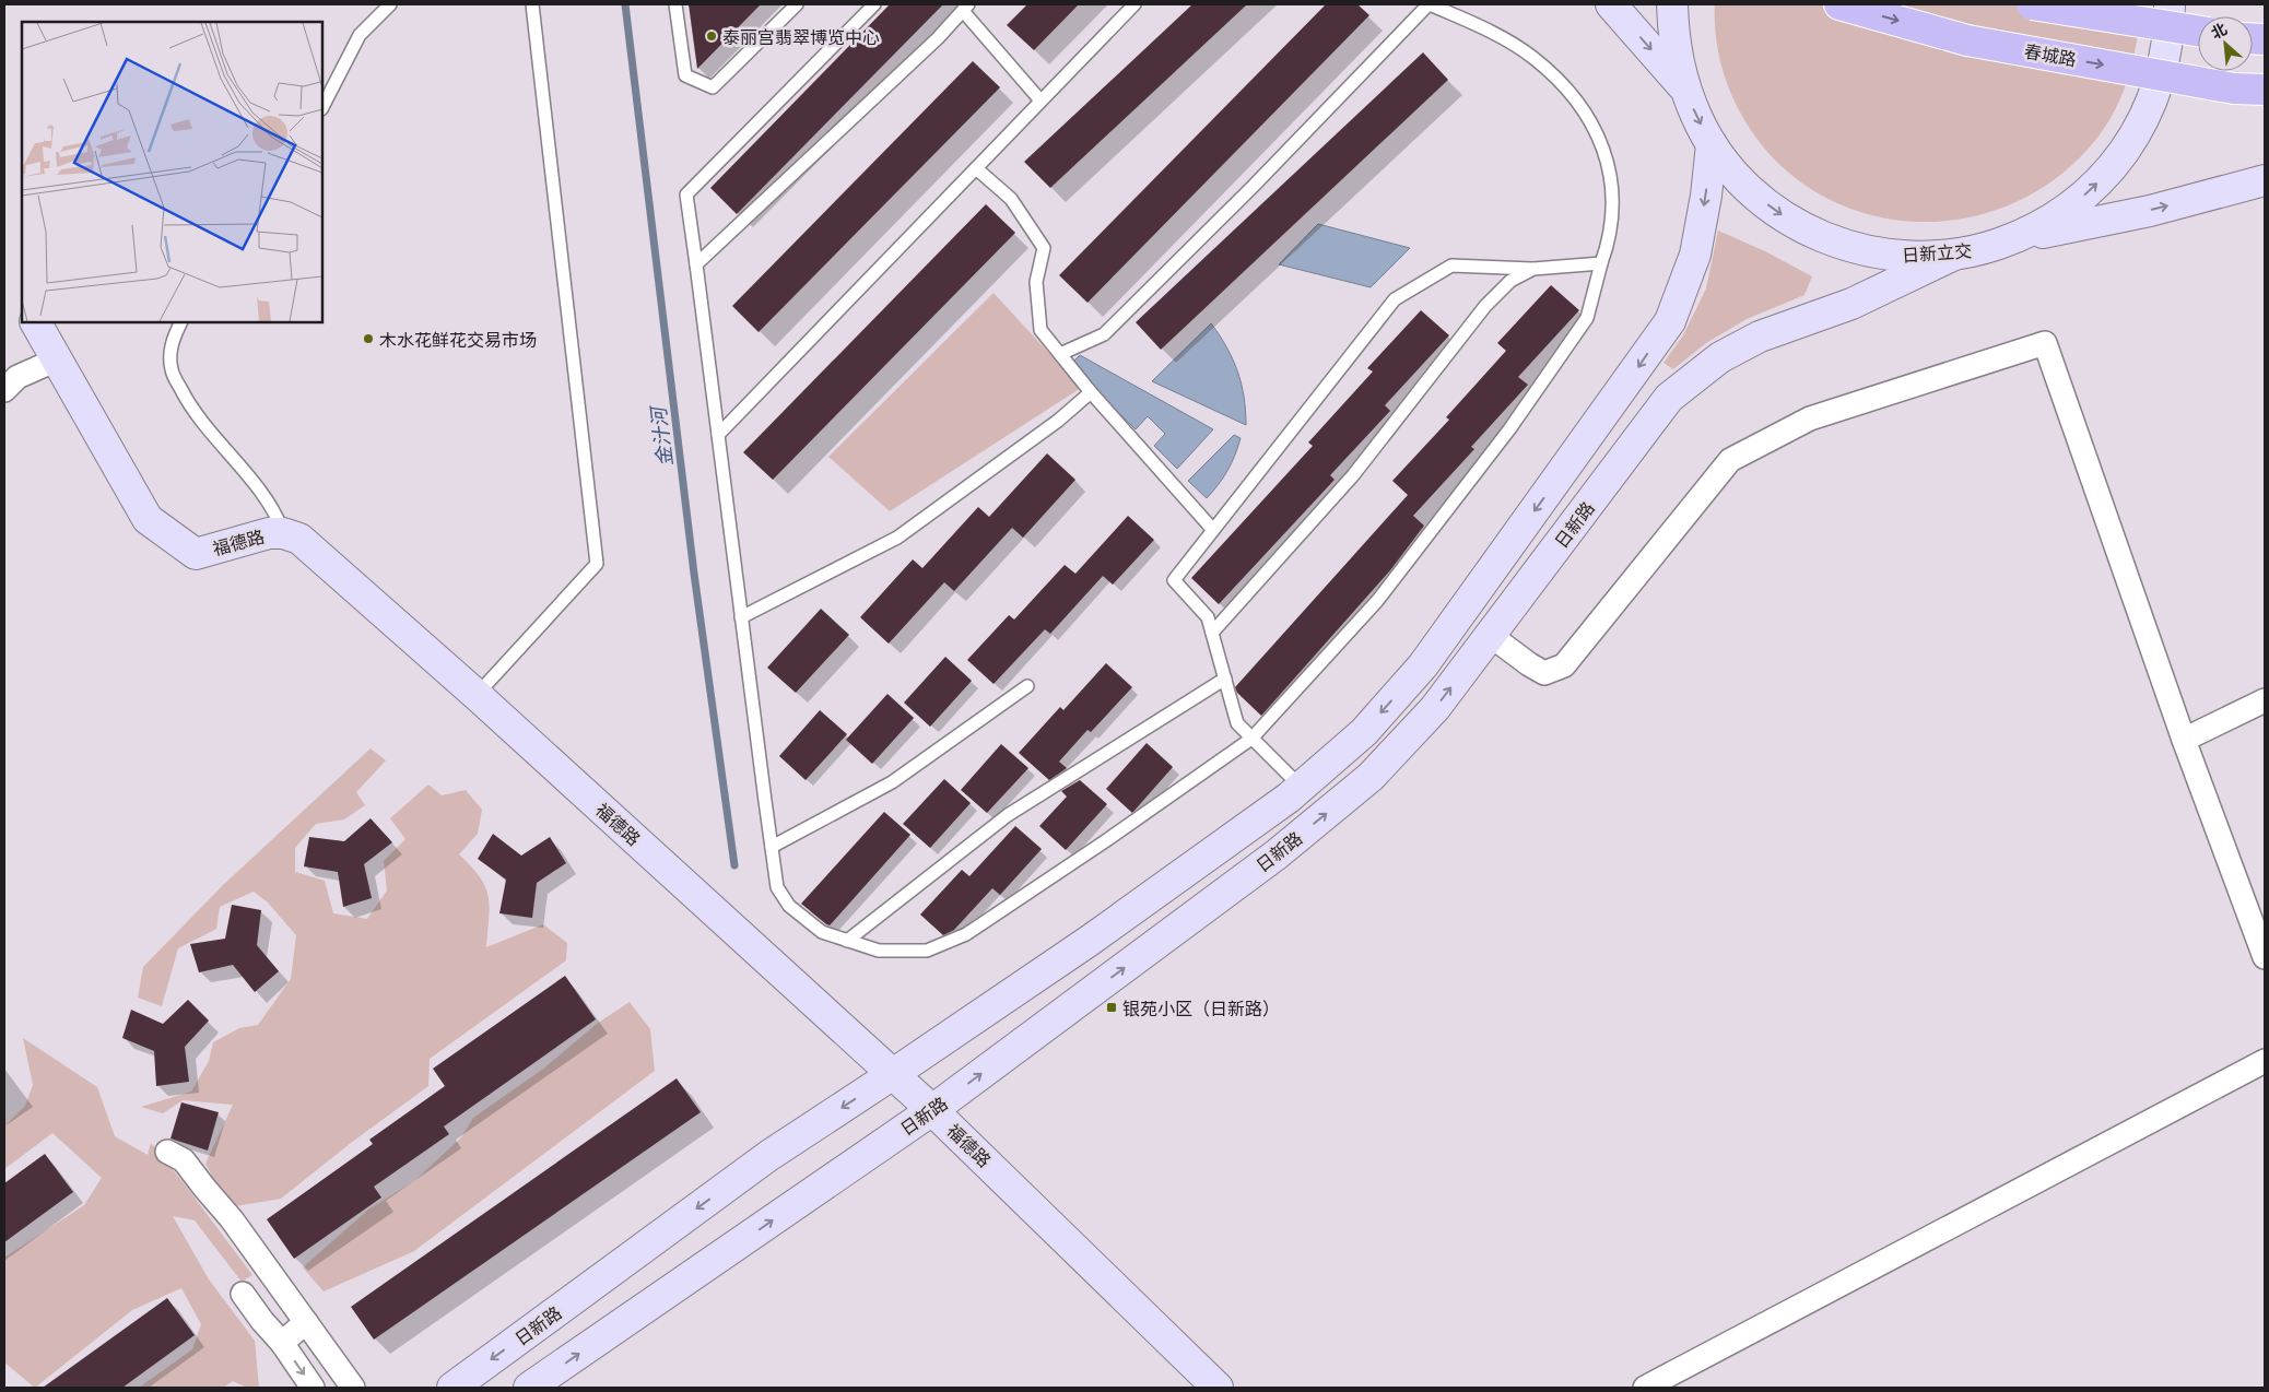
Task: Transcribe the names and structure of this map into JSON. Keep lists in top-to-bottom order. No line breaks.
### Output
{"streets":{"main road":["春城路","日新立交","日新路","福德路"]},"crossings":[["日新立交","日新路"],["日新路","福德路"]],"water":["金汁河"],"places":{"other":["泰丽宫翡翠博览中心","木水花鲜花交易市场"],"transit":["银苑小区（日新路）"]},"north":"top left"}
